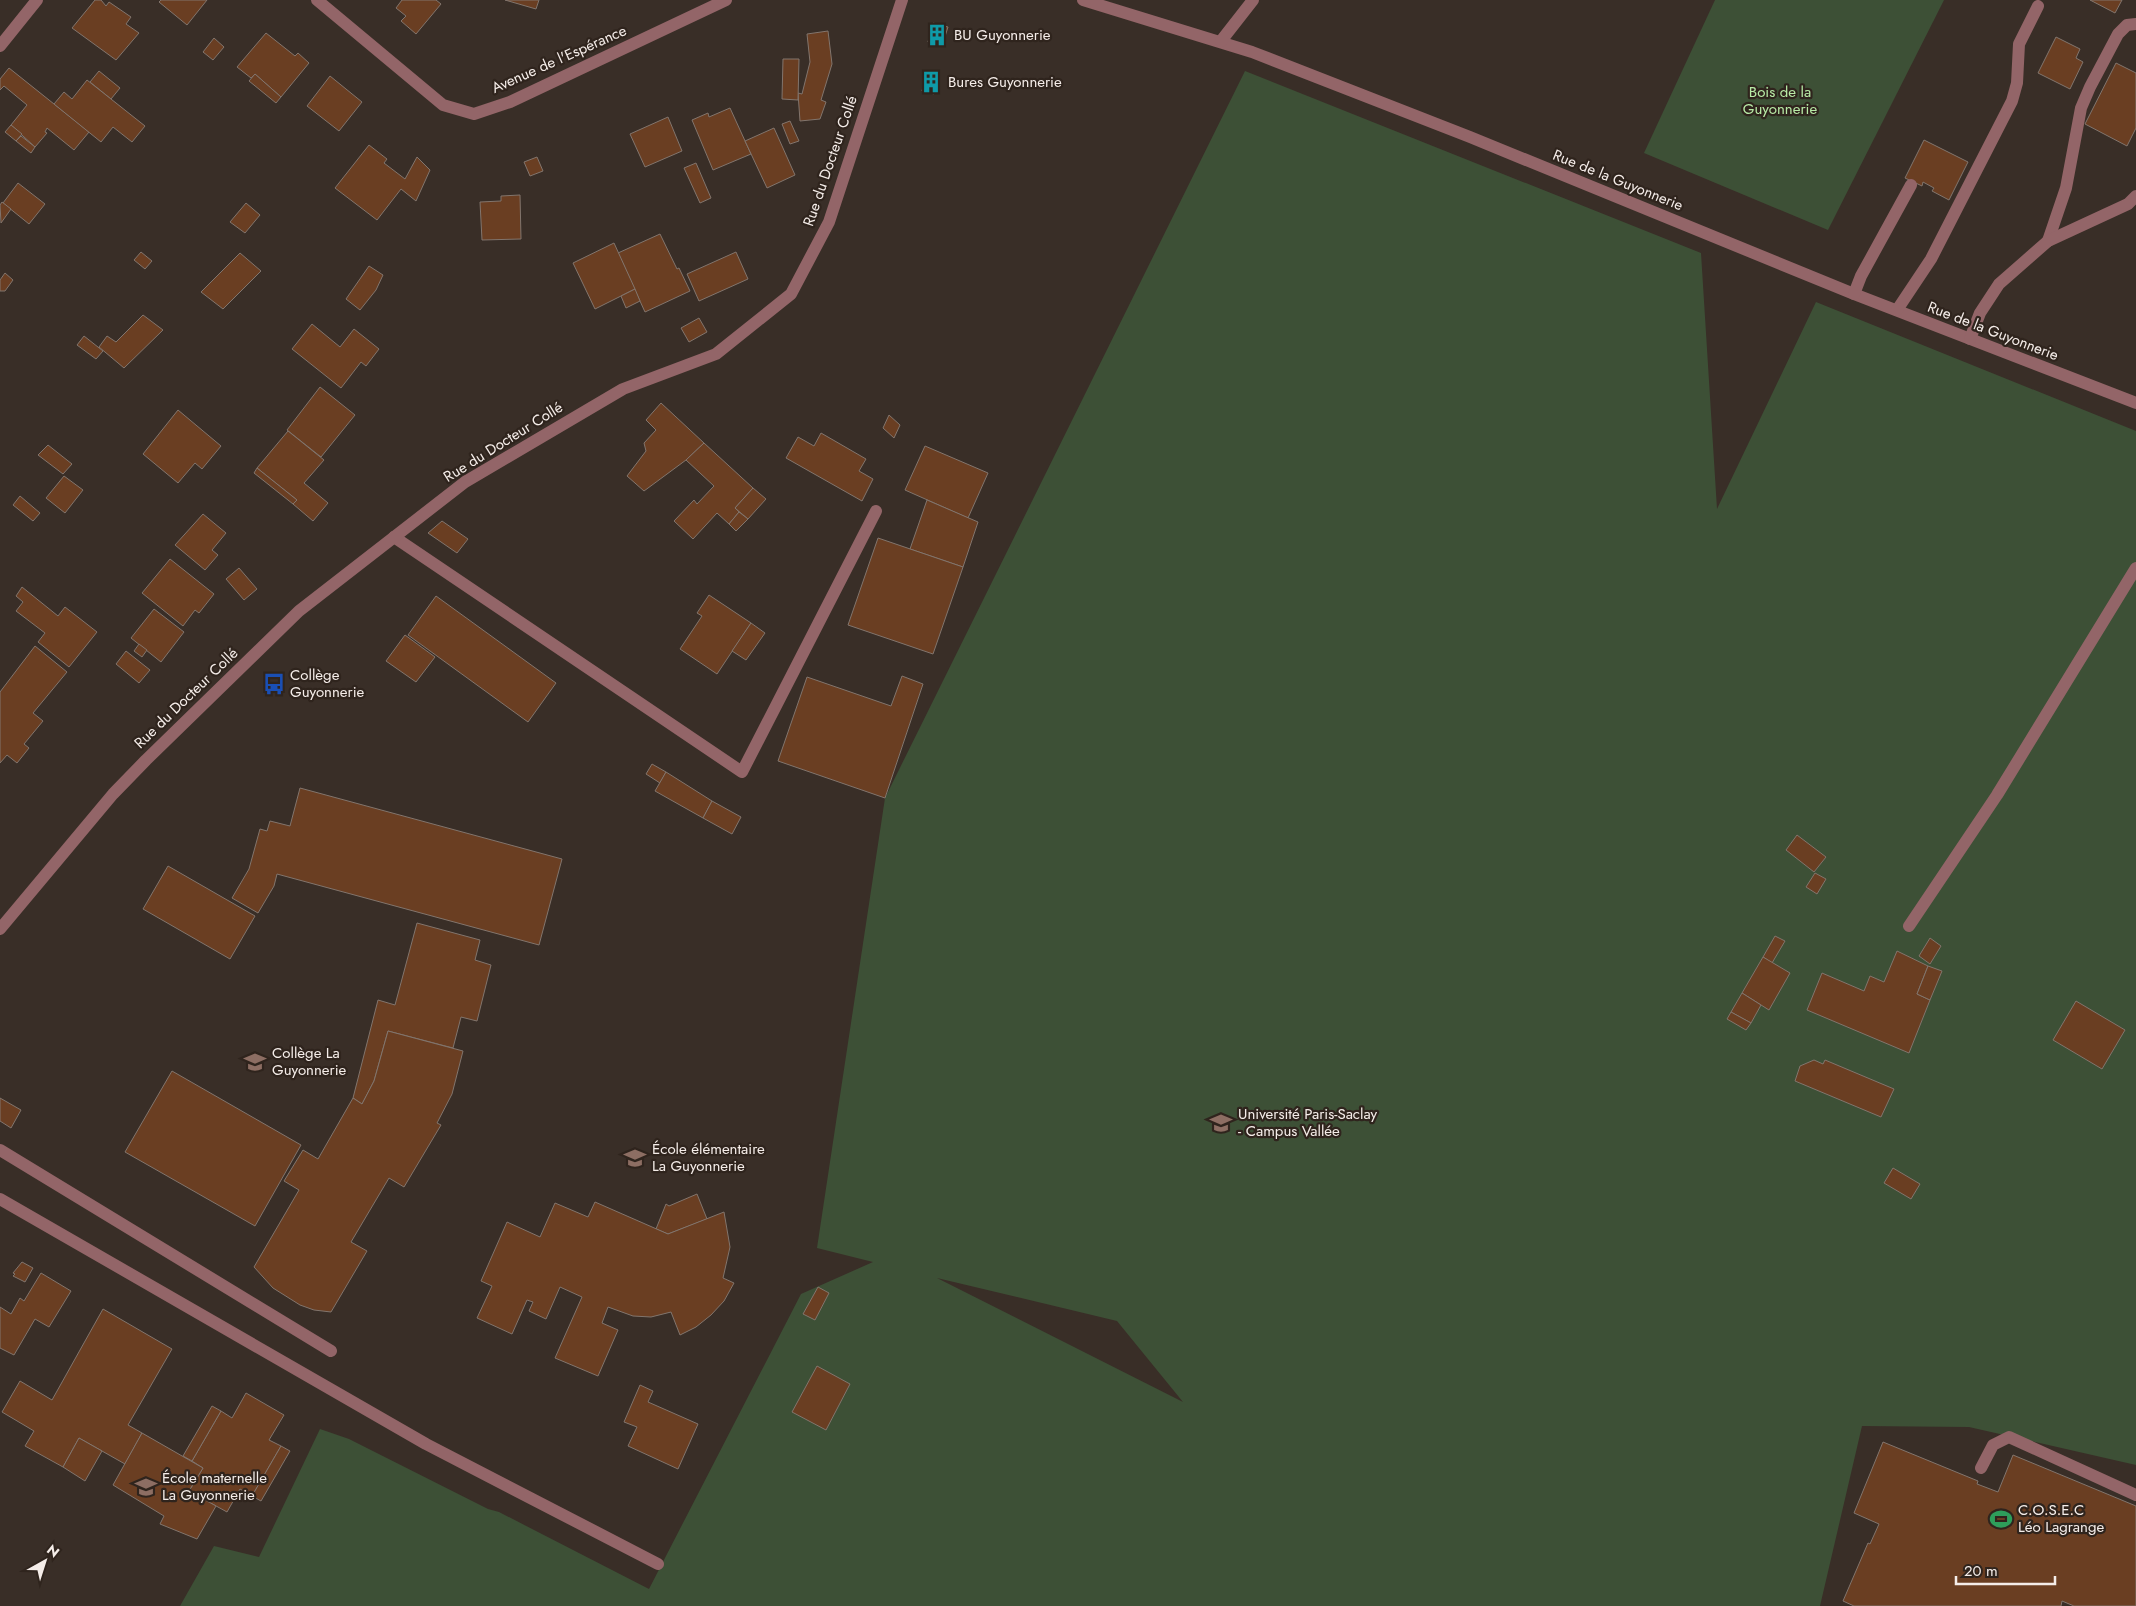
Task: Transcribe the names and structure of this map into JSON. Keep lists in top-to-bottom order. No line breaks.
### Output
{"streets":{"street":["Avenue de l'Espérance","Rue du Docteur Collé","Rue de la Guyonnerie"]},"parks":["Bois de la Guyonnerie"],"places":{"building":["BU Guyonnerie","Bures Guyonnerie"],"bus stop":["Collège Guyonnerie"],"school or university":["Collège La Guyonnerie","Université Paris-Saclay - Campus Vallée","École élémentaire La Guyonnerie","École maternelle La Guyonnerie"],"sports":["C.O.S.E.C Léo Lagrange"]},"scale_bar":"20 m","north":"top right"}
